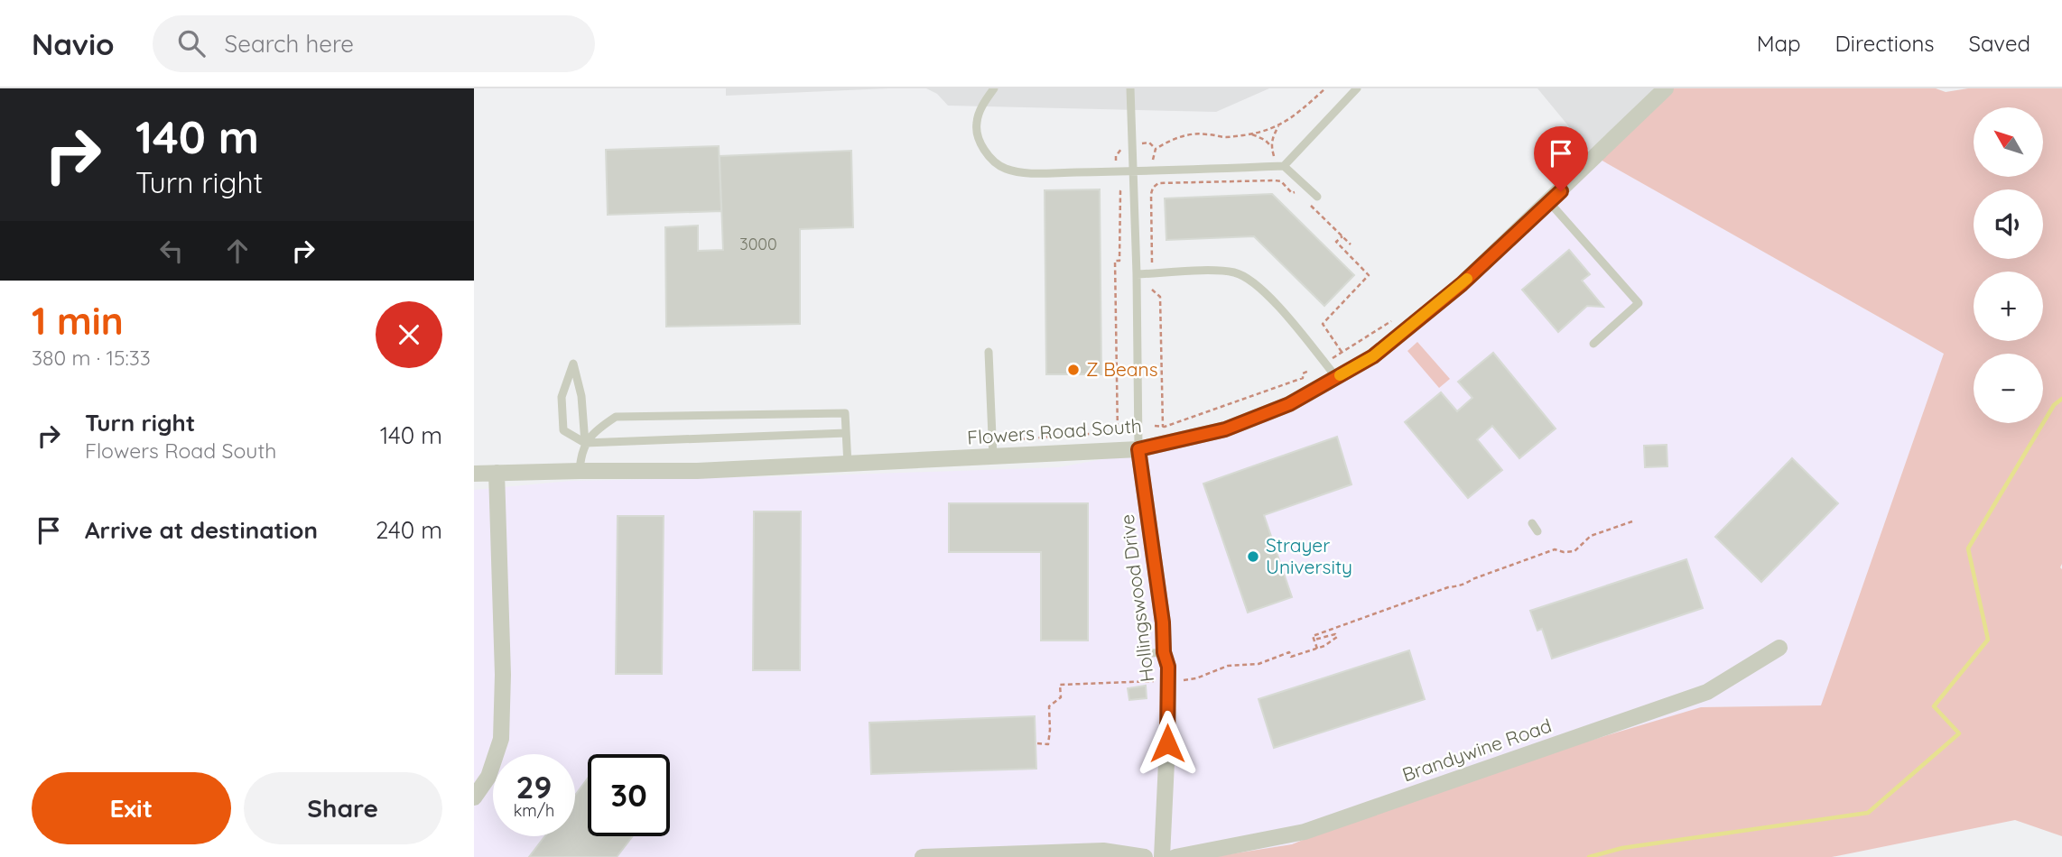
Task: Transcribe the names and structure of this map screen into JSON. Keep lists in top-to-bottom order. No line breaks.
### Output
{"streets":{"street":["Flowers Road South","Hollingswood Drive","Brandywine Road"]},"crossings":[["Flowers Road South","Hollingswood Drive"]],"places":["Z Beans","Strayer University"],"house_numbers":["3000"],"north":"top left","page":{"header":"Navio","search":"Search here","nav":["Map","Directions","Saved"],"turn":["140 m","Turn right"],"map_buttons":["+","−"],"heading":["1 min","380 m · 15:33"],"list":[{"name":"Turn right","note":"Flowers Road South","value":"140 m"},{"name":"Arrive at destination","value":"240 m"}],"speed":"29 km/h","limit":"30","buttons":["Exit","Share"]}}
